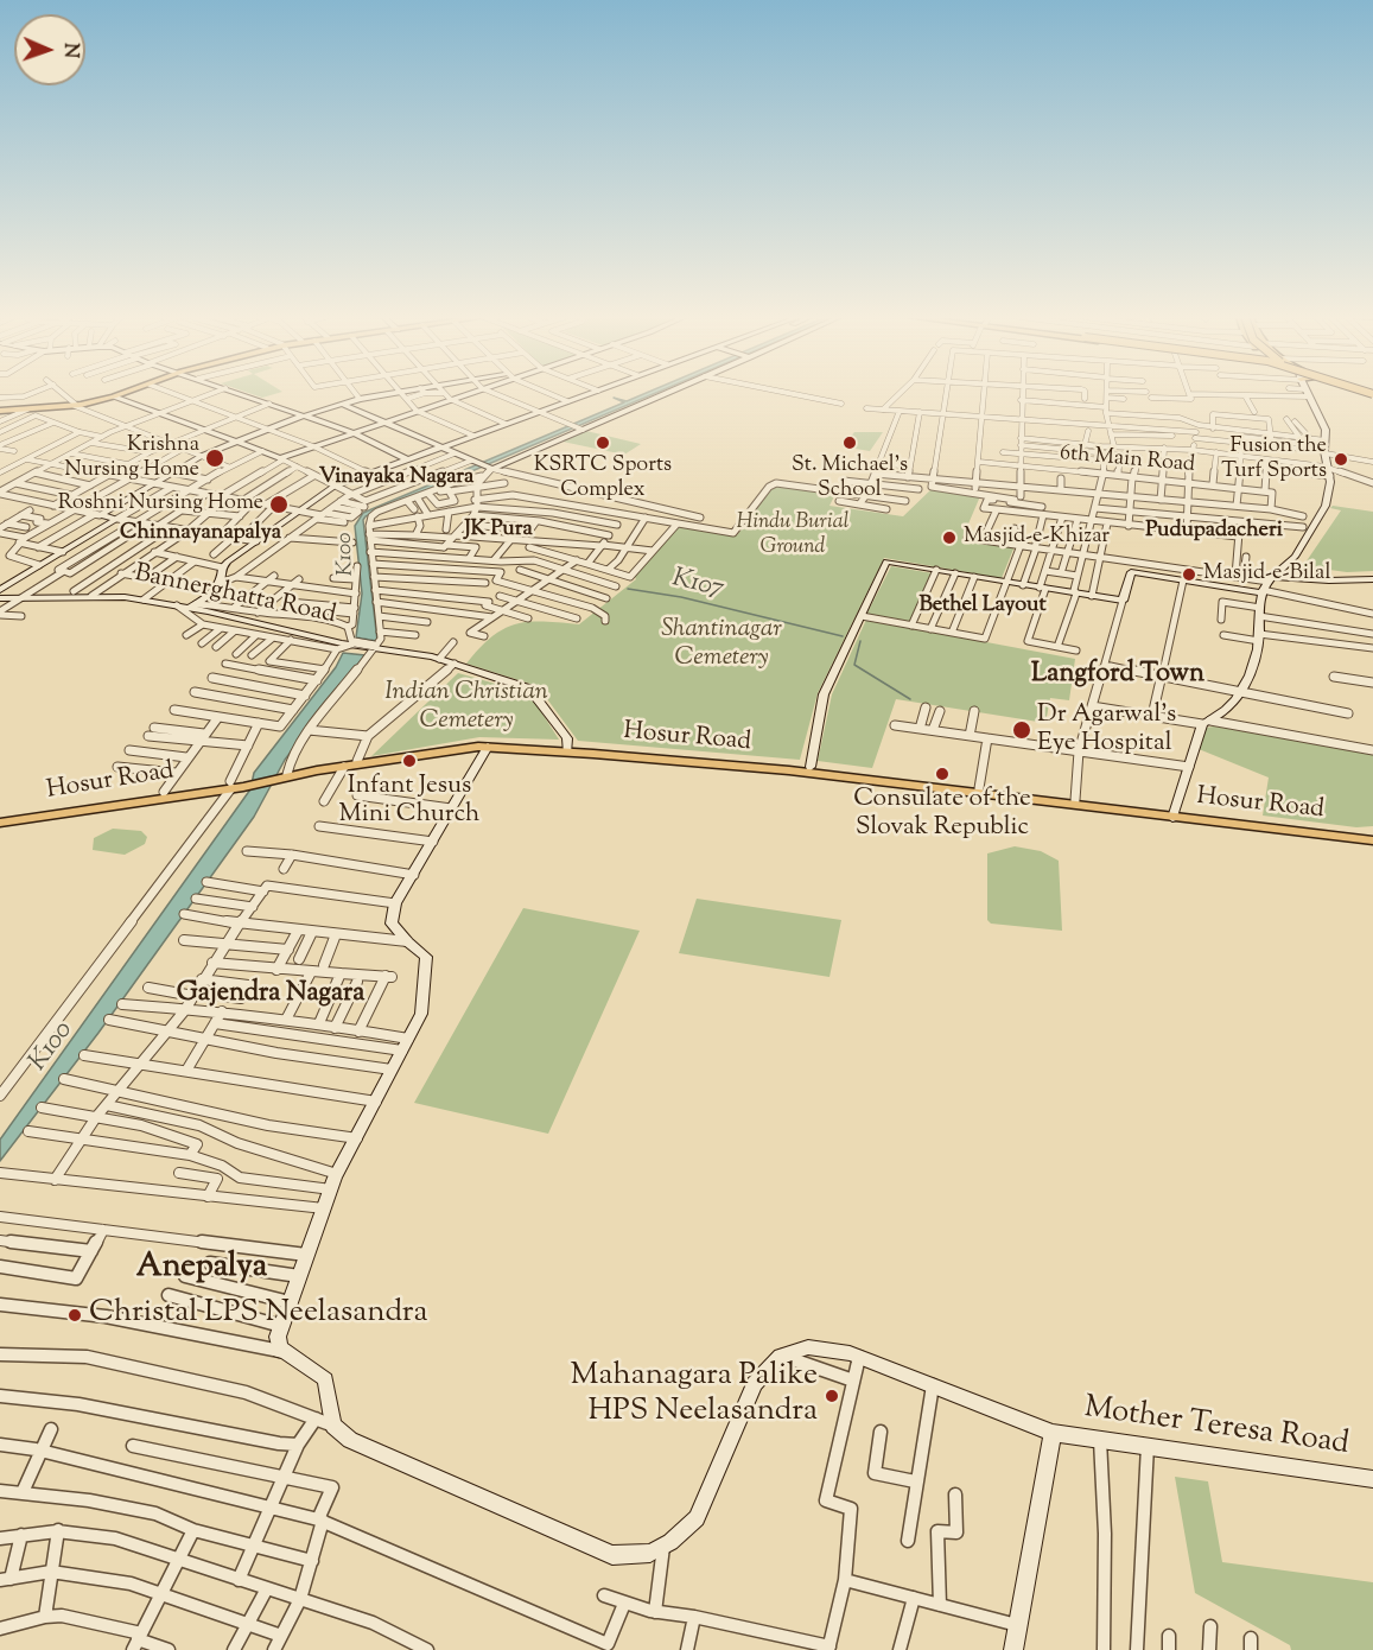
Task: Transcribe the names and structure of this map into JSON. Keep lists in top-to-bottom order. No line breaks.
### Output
{"streets":{"main road":["Hosur Road"],"street":["6th Main Road","Bannerghatta Road","Mother Teresa Road"]},"districts":["Vinayaka Nagara","JK Pura","Pudupadacheri","Chinnayanapalya","Bethel Layout","Langford Town","Gajendra Nagara","Anepalya"],"water":["K100","K107"],"parks":["Hindu Burial Ground","Shantinagar Cemetery","Indian Christian Cemetery"],"places":["KSRTC Sports Complex","St. Michael's School","Krishna Nursing Home","Fusion the Turf Sports","Roshni Nursing Home","Masjid-e-Khizar","Masjid-e-Bilal","Dr Agarwal's Eye Hospital","Infant Jesus Mini Church","Consulate of the Slovak Republic","Christal LPS Neelasandra","Mahanagara Palike HPS Neelasandra"],"north":"right"}
